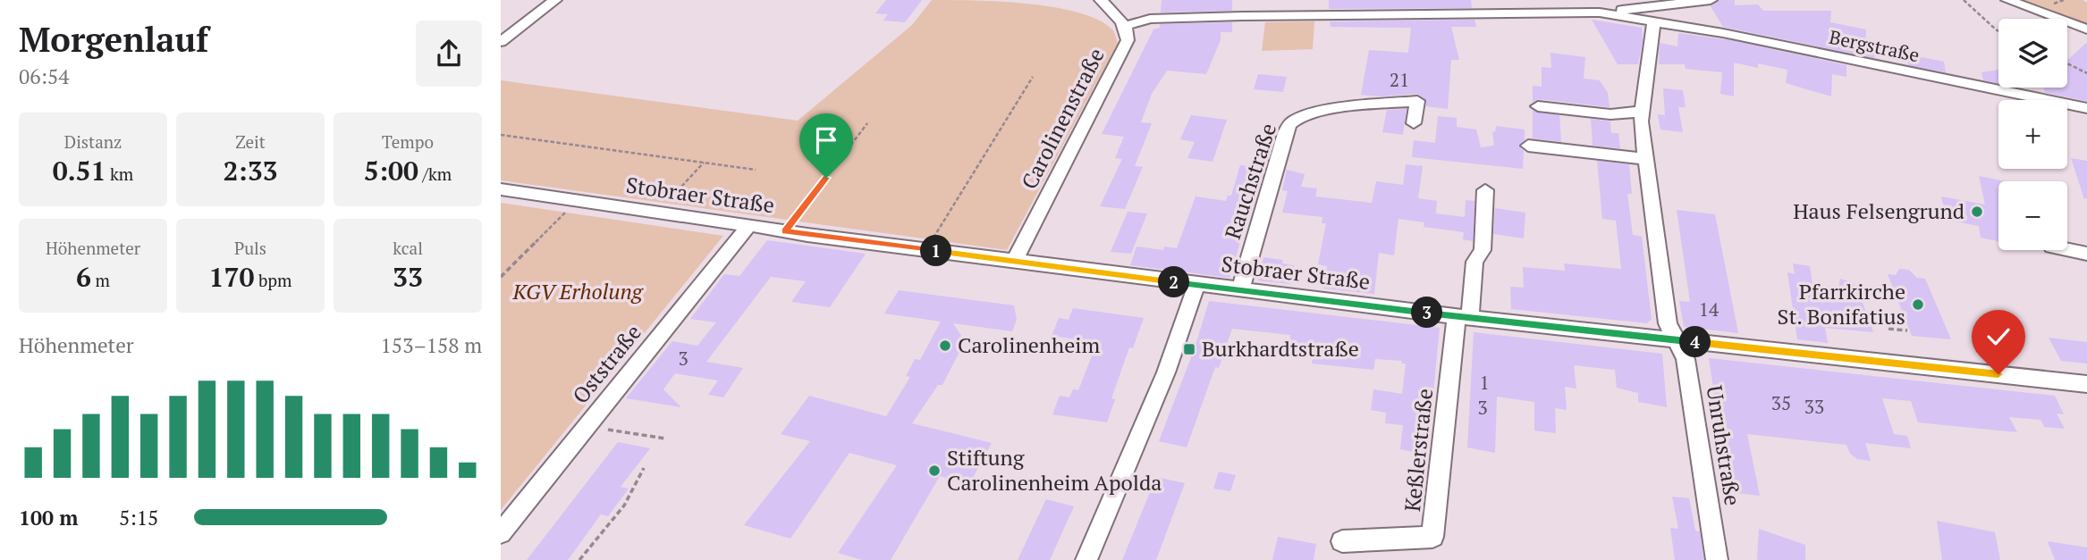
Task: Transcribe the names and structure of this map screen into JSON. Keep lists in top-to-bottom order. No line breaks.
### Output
{"streets":{"street":["Bergstraße","Carolinenstraße","Rauchstraße","Stobraer Straße","Oststraße","Unruhstraße","Keßlerstraße"]},"crossings":[["Bergstraße","Unruhstraße"],["Carolinenstraße","Stobraer Straße"],["Rauchstraße","Stobraer Straße"],["Stobraer Straße","Oststraße"],["Stobraer Straße","Unruhstraße"],["Stobraer Straße","Keßlerstraße"]],"parks":["KGV Erholung"],"places":{"other":["Haus Felsengrund","Pfarrkirche St. Bonifatius","Carolinenheim","Stiftung Carolinenheim Apolda"],"transit":["Burkhardtstraße"]},"house_numbers":["21","14","3","1","35","33","3"],"page":{"heading":["Morgenlauf","06:54"],"map_buttons":["+","−"],"stats":[["Distanz","0.51 km"],["Zeit","2:33"],["Tempo","5:00 /km"],["Höhenmeter","6 m"],["Puls","170 bpm"],["kcal","33"]],"pins":["1","2","3","4"],"chart":["Höhenmeter","153–158 m"],"list":[{"name":"100 m","note":"5:15"}]}}
